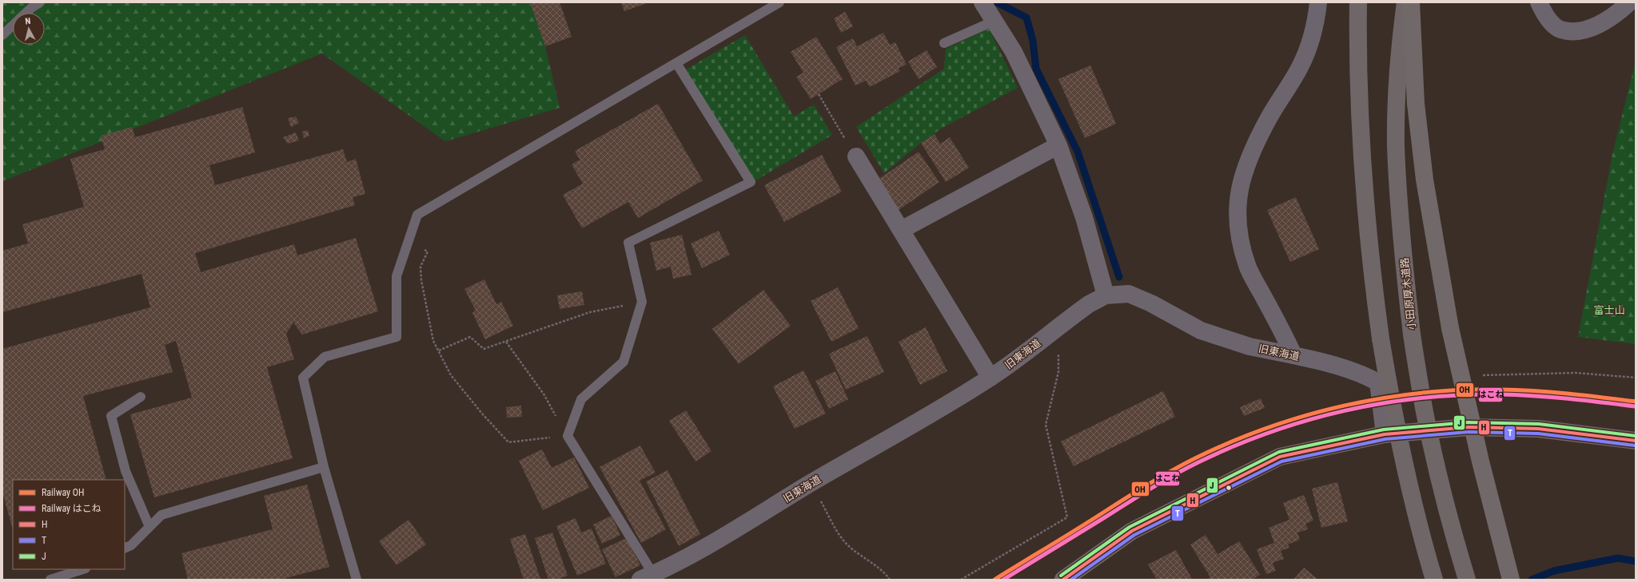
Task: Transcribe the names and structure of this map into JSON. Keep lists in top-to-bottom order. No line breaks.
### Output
{"streets":{"highway":["小田原厚木道路"],"street":["旧東海道"]},"parks":["富士山"],"lines":["rail line OH","rail line はこね","transit line J","transit line H","transit line T"],"legend":["Railway OH","Railway はこね","H","T","J"],"north":"top"}
